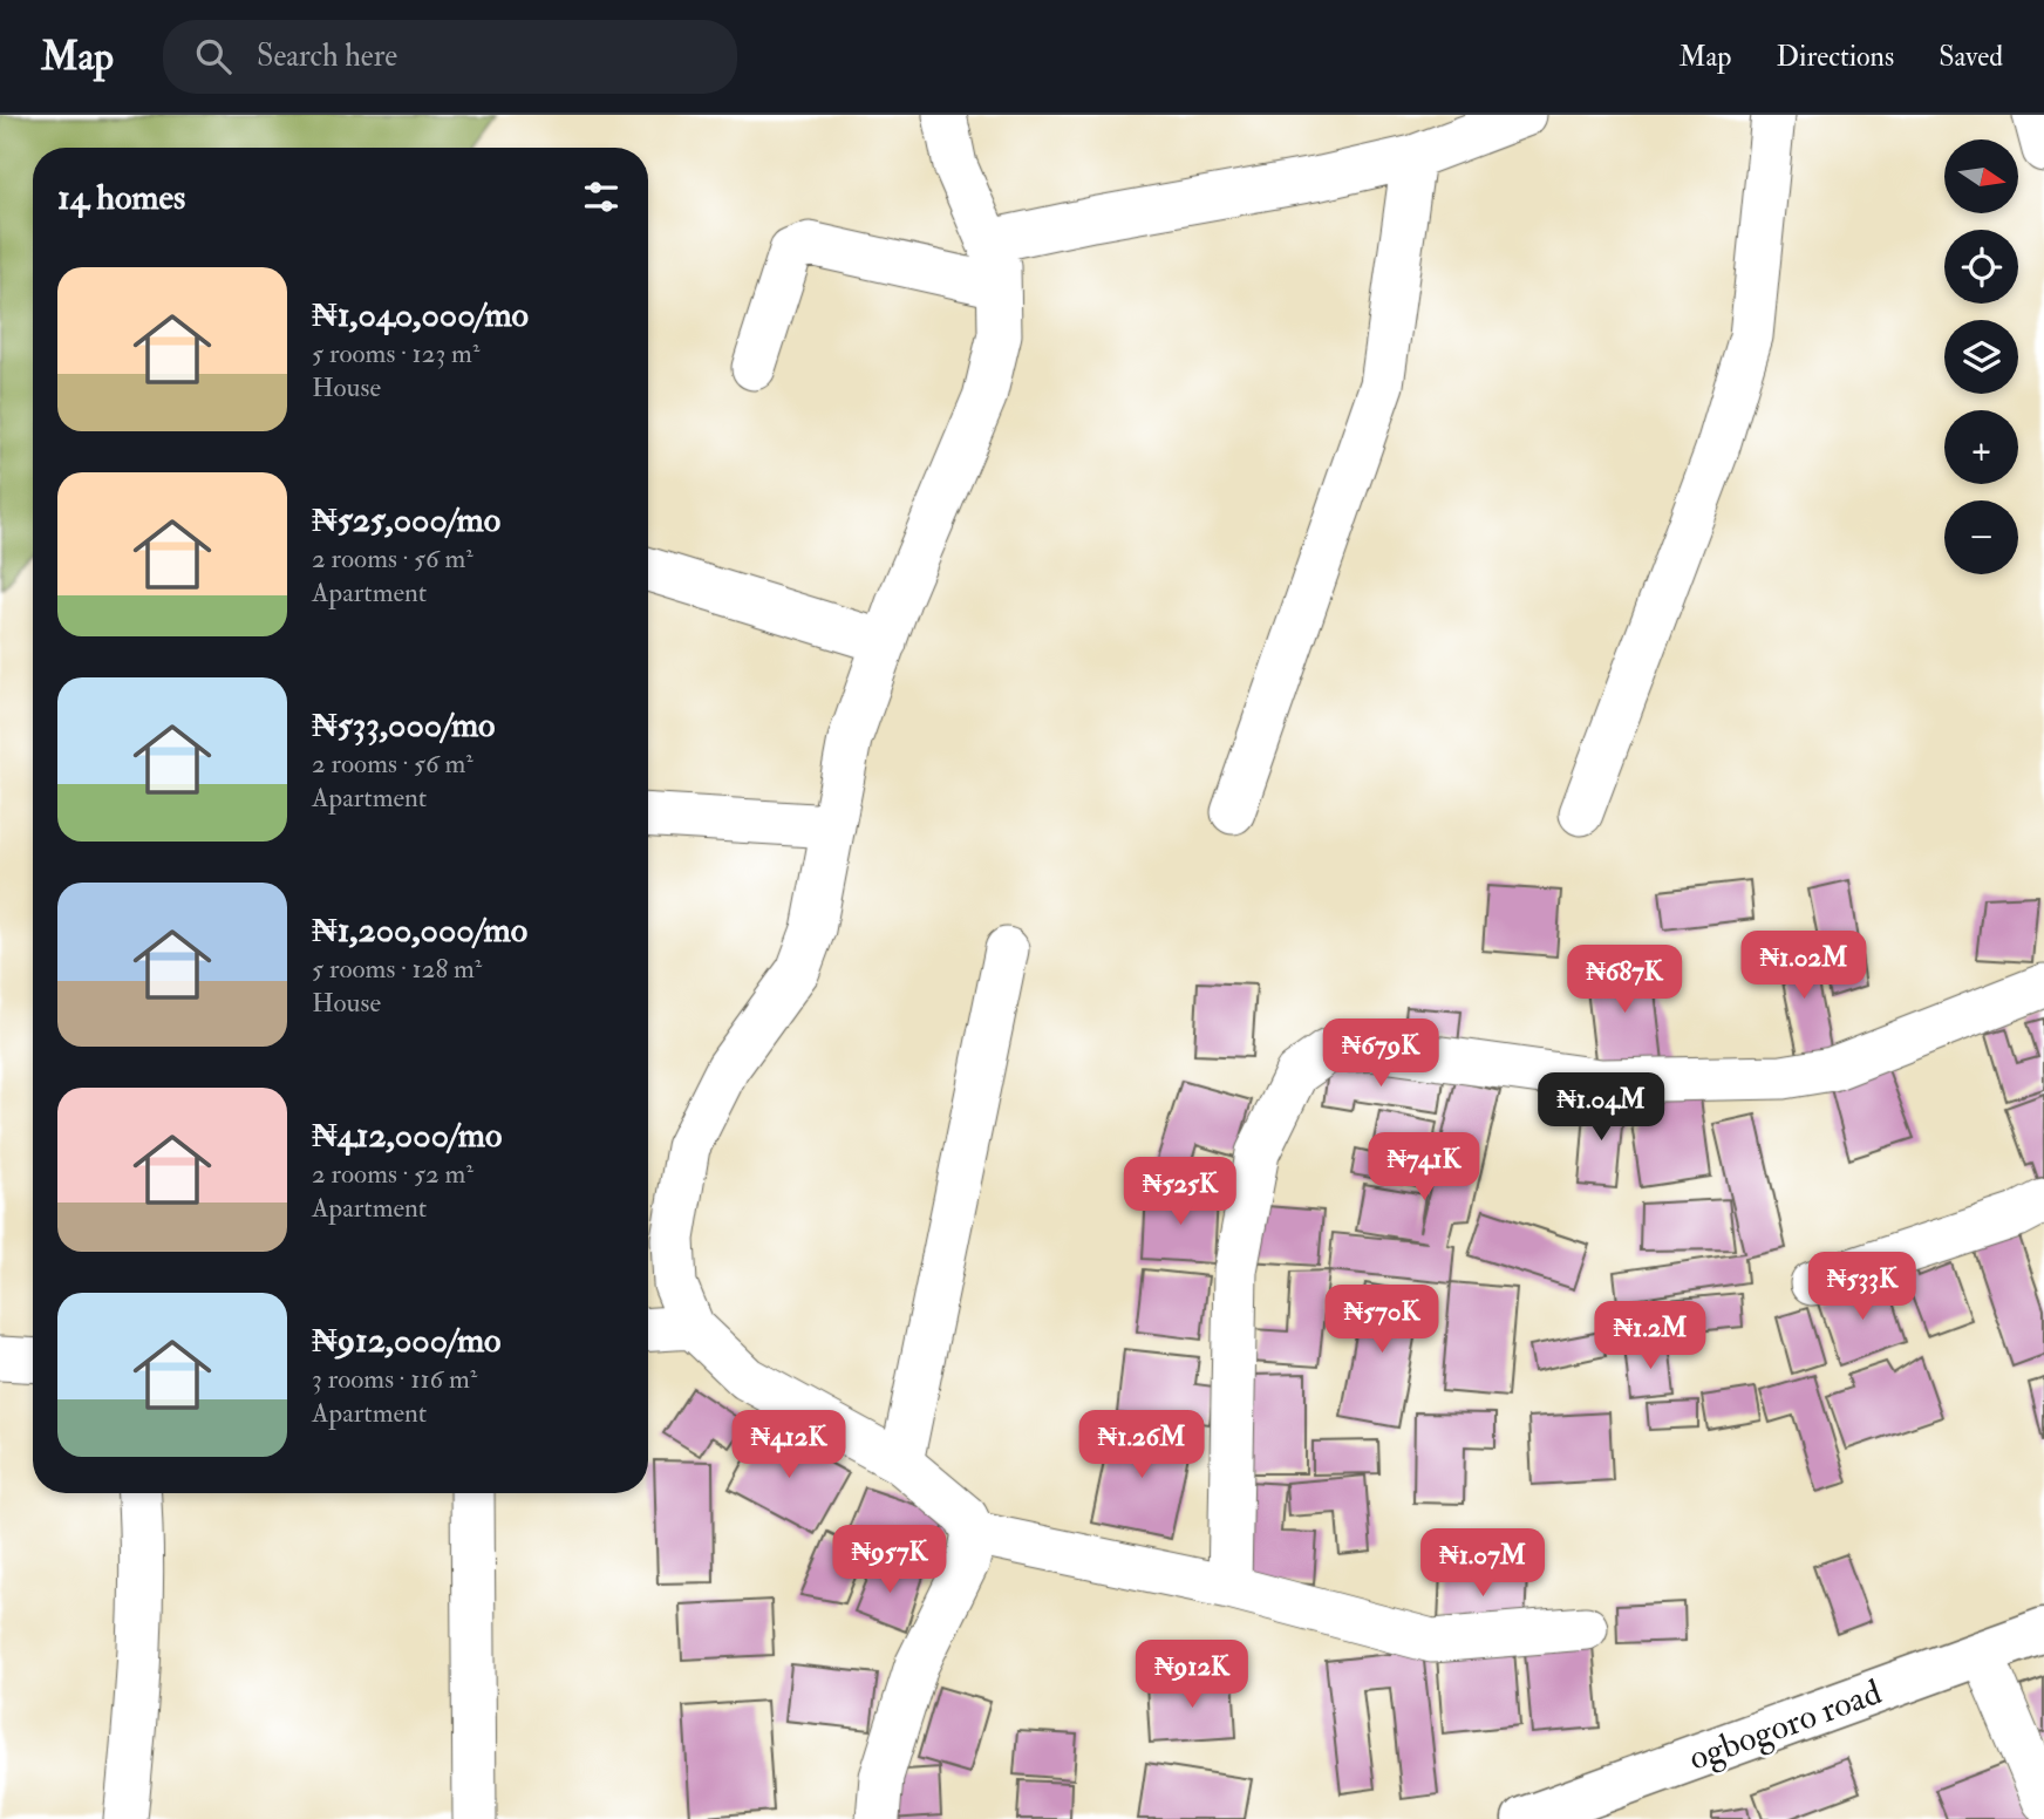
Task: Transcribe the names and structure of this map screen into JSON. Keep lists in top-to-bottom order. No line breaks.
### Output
{"streets":{"street":["ogbogoro road"]},"north":"right","page":{"header":"Map","search":"Search here","nav":["Map","Directions","Saved"],"map_buttons":["+","−"],"heading":"14 homes","list":[{"name":"₦1,040,000/mo","note":"5 rooms · 123 m² · House"},{"name":"₦525,000/mo","note":"2 rooms · 56 m² · Apartment"},{"name":"₦533,000/mo","note":"2 rooms · 56 m² · Apartment"},{"name":"₦1,200,000/mo","note":"5 rooms · 128 m² · House"},{"name":"₦412,000/mo","note":"2 rooms · 52 m² · Apartment"},{"name":"₦912,000/mo","note":"3 rooms · 116 m² · Apartment"}],"price":["₦1.02M","₦687K","₦679K","₦1.04M","₦741K","₦525K","₦533K","₦570K","₦1.2M","₦412K","₦1.26M","₦957K","₦1.07M","₦912K"]}}
